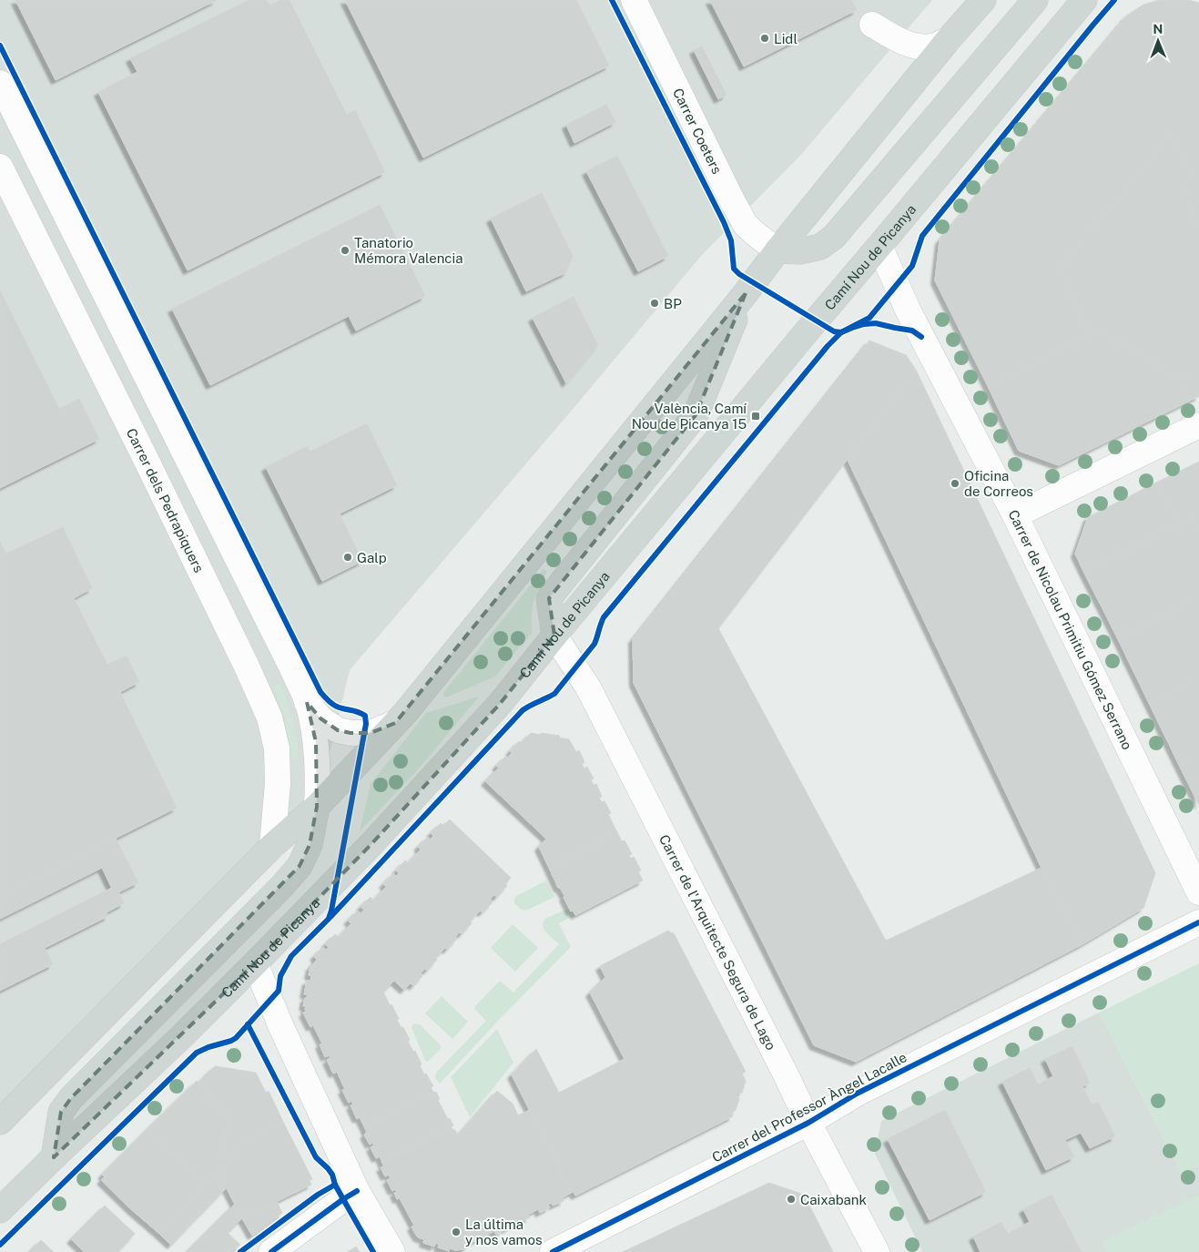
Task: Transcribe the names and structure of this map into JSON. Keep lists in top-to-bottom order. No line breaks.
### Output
{"streets":{"main road":["Camí Nou de Picanya"],"street":["Carrer Coeters","Carrer dels Pedrapiquers","Carrer de Nicolau Primitiu Gómez Serrano","Carrer de l'Arquitecte Segura de Lago","Carrer del Professor Àngel Lacalle"]},"crossings":[["Camí Nou de Picanya","Carrer de Nicolau Primitiu Gómez Serrano"],["Camí Nou de Picanya","Carrer de l'Arquitecte Segura de Lago"],["Carrer de l'Arquitecte Segura de Lago","Carrer del Professor Àngel Lacalle"]],"places":{"other":["Lidl","Tanatorio Mémora Valencia","BP","Oficina de Correos","Galp","Caixabank","La última y nos vamos"],"transit":["València, Camí Nou de Picanya 15"]},"north":"top"}
